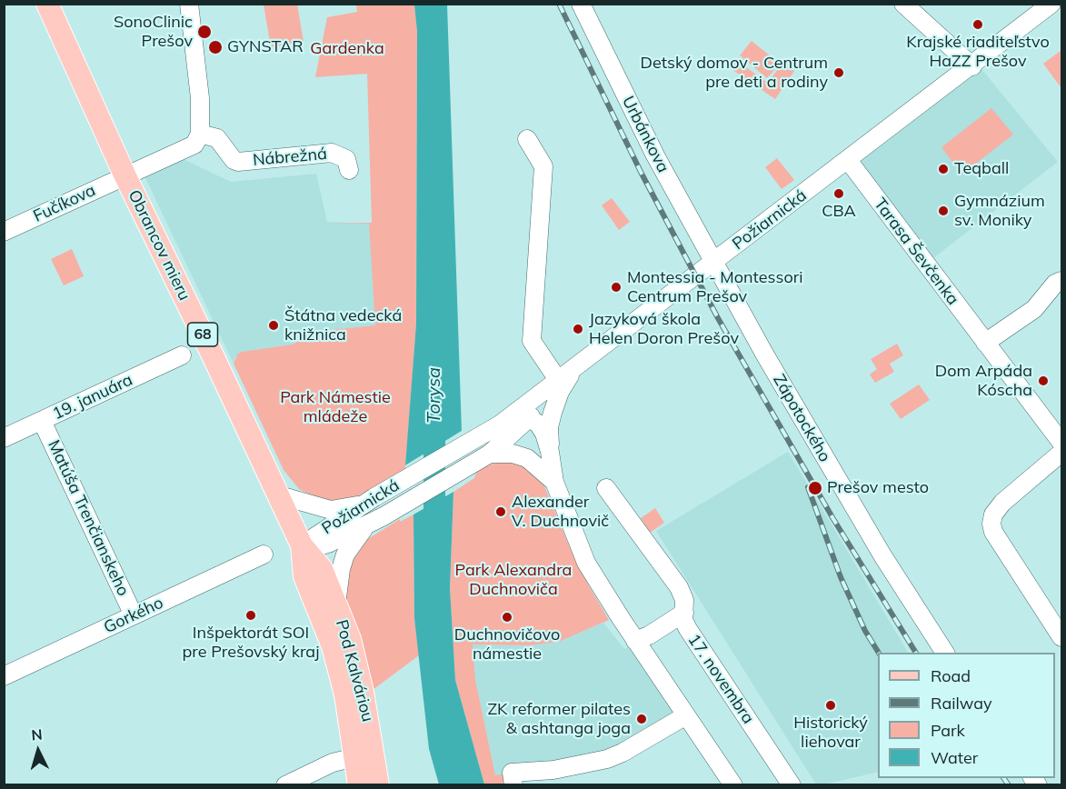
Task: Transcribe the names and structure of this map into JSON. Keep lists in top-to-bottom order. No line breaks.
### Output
{"streets":{"main road":["Obrancov mieru","68","Pod Kalváriou"],"street":["Urbánkova","Nábrežná","Fučíkova","Požiarnická","Tarasa Ševčenka","19. januára","Zápotockého","Matúša Trenčianskeho","Gorkého","17. novembra"]},"crossings":[["Urbánkova","Požiarnická"],["Urbánkova","Zápotockého"],["Fučíkova","Obrancov mieru"],["Požiarnická","Obrancov mieru"],["Požiarnická","Tarasa Ševčenka"],["Požiarnická","Zápotockého"],["Požiarnická","Pod Kalváriou"],["Obrancov mieru","Pod Kalváriou"],["19. januára","Matúša Trenčianskeho"],["Matúša Trenčianskeho","Gorkého"]],"water":["Torysa"],"parks":["Gardenka","Park Námestie mládeže","Park Alexandra Duchnoviča"],"places":["Krajské riaditeľstvo HaZZ Prešov","SonoClinic Prešov","GYNSTAR","Detský domov - Centrum pre deti a rodiny","Teqball","CBA","Gymnázium sv. Moniky","Montessia - Montessori Centrum Prešov","Štátna vedecká knižnica","Jazyková škola Helen Doron Prešov","Dom Arpáda Kóscha","Prešov mesto","Alexander V. Duchnovič","Inšpektorát SOI pre Prešovský kraj","Duchnovičovo námestie","Historický liehovar","ZK reformer pilates & ashtanga joga"],"legend":["Road","Railway","Park","Water"],"north":"top"}
